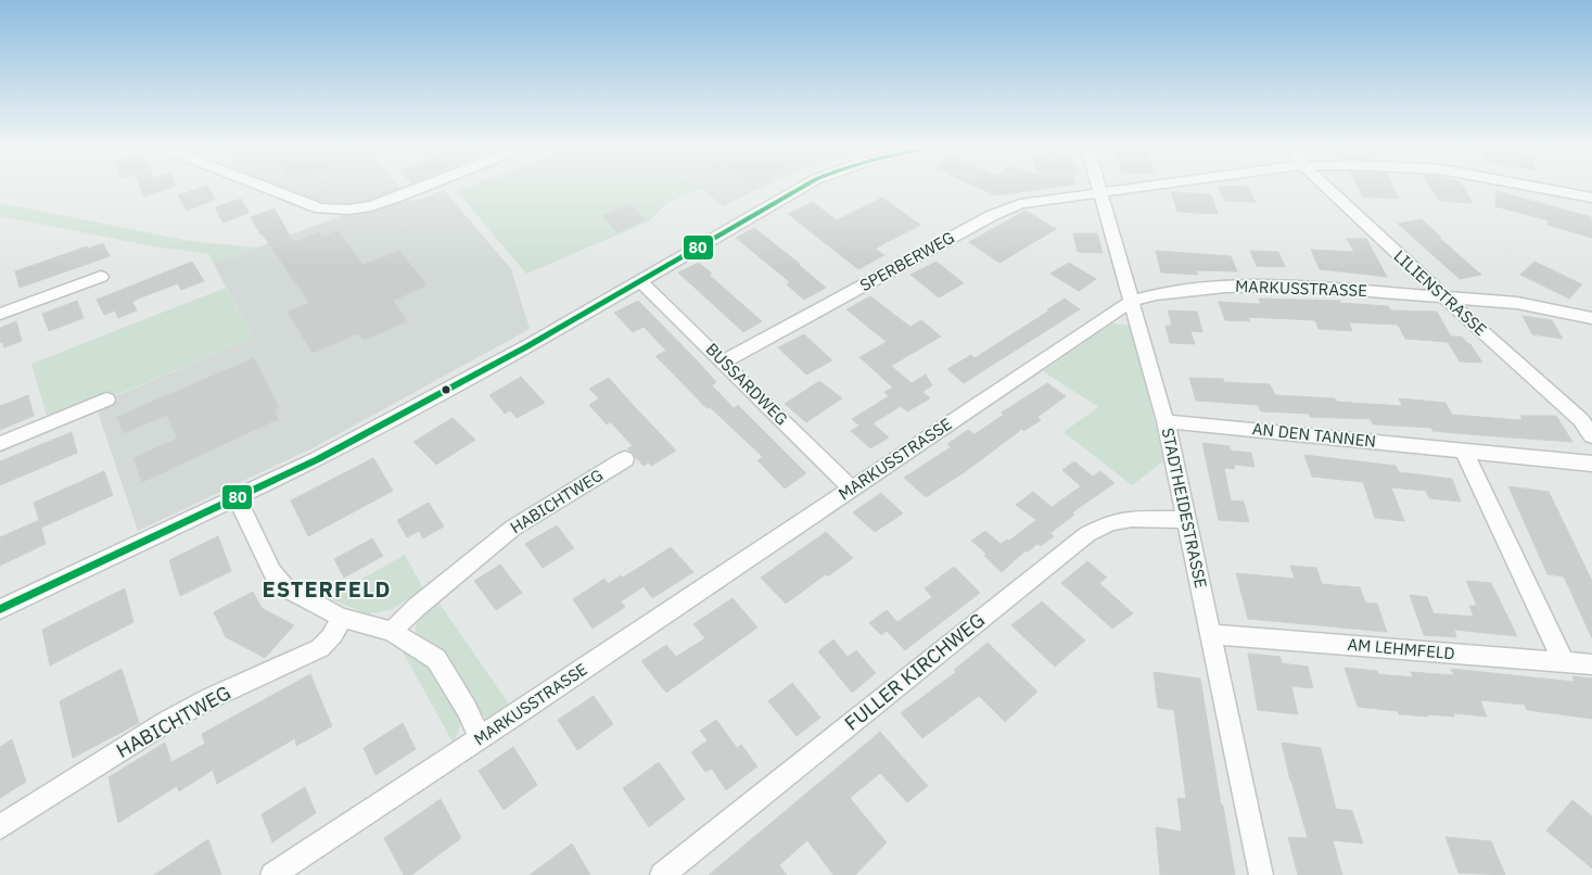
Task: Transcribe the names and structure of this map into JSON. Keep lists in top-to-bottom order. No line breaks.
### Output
{"streets":{"street":["SPERBERWEG","MARKUSSTRASSE","LILIENSTRASSE","BUSSARDWEG","AN DEN TANNEN","HABICHTWEG","STADTHEIDESTRASSE","AM LEHMFELD","FULLER KIRCHWEG"]},"crossings":[["SPERBERWEG","BUSSARDWEG"],["SPERBERWEG","STADTHEIDESTRASSE"],["MARKUSSTRASSE","LILIENSTRASSE"],["MARKUSSTRASSE","BUSSARDWEG"],["MARKUSSTRASSE","STADTHEIDESTRASSE"],["AN DEN TANNEN","STADTHEIDESTRASSE"],["STADTHEIDESTRASSE","AM LEHMFELD"],["STADTHEIDESTRASSE","FULLER KIRCHWEG"]],"districts":["ESTERFELD"],"lines":["transit line 80"]}
